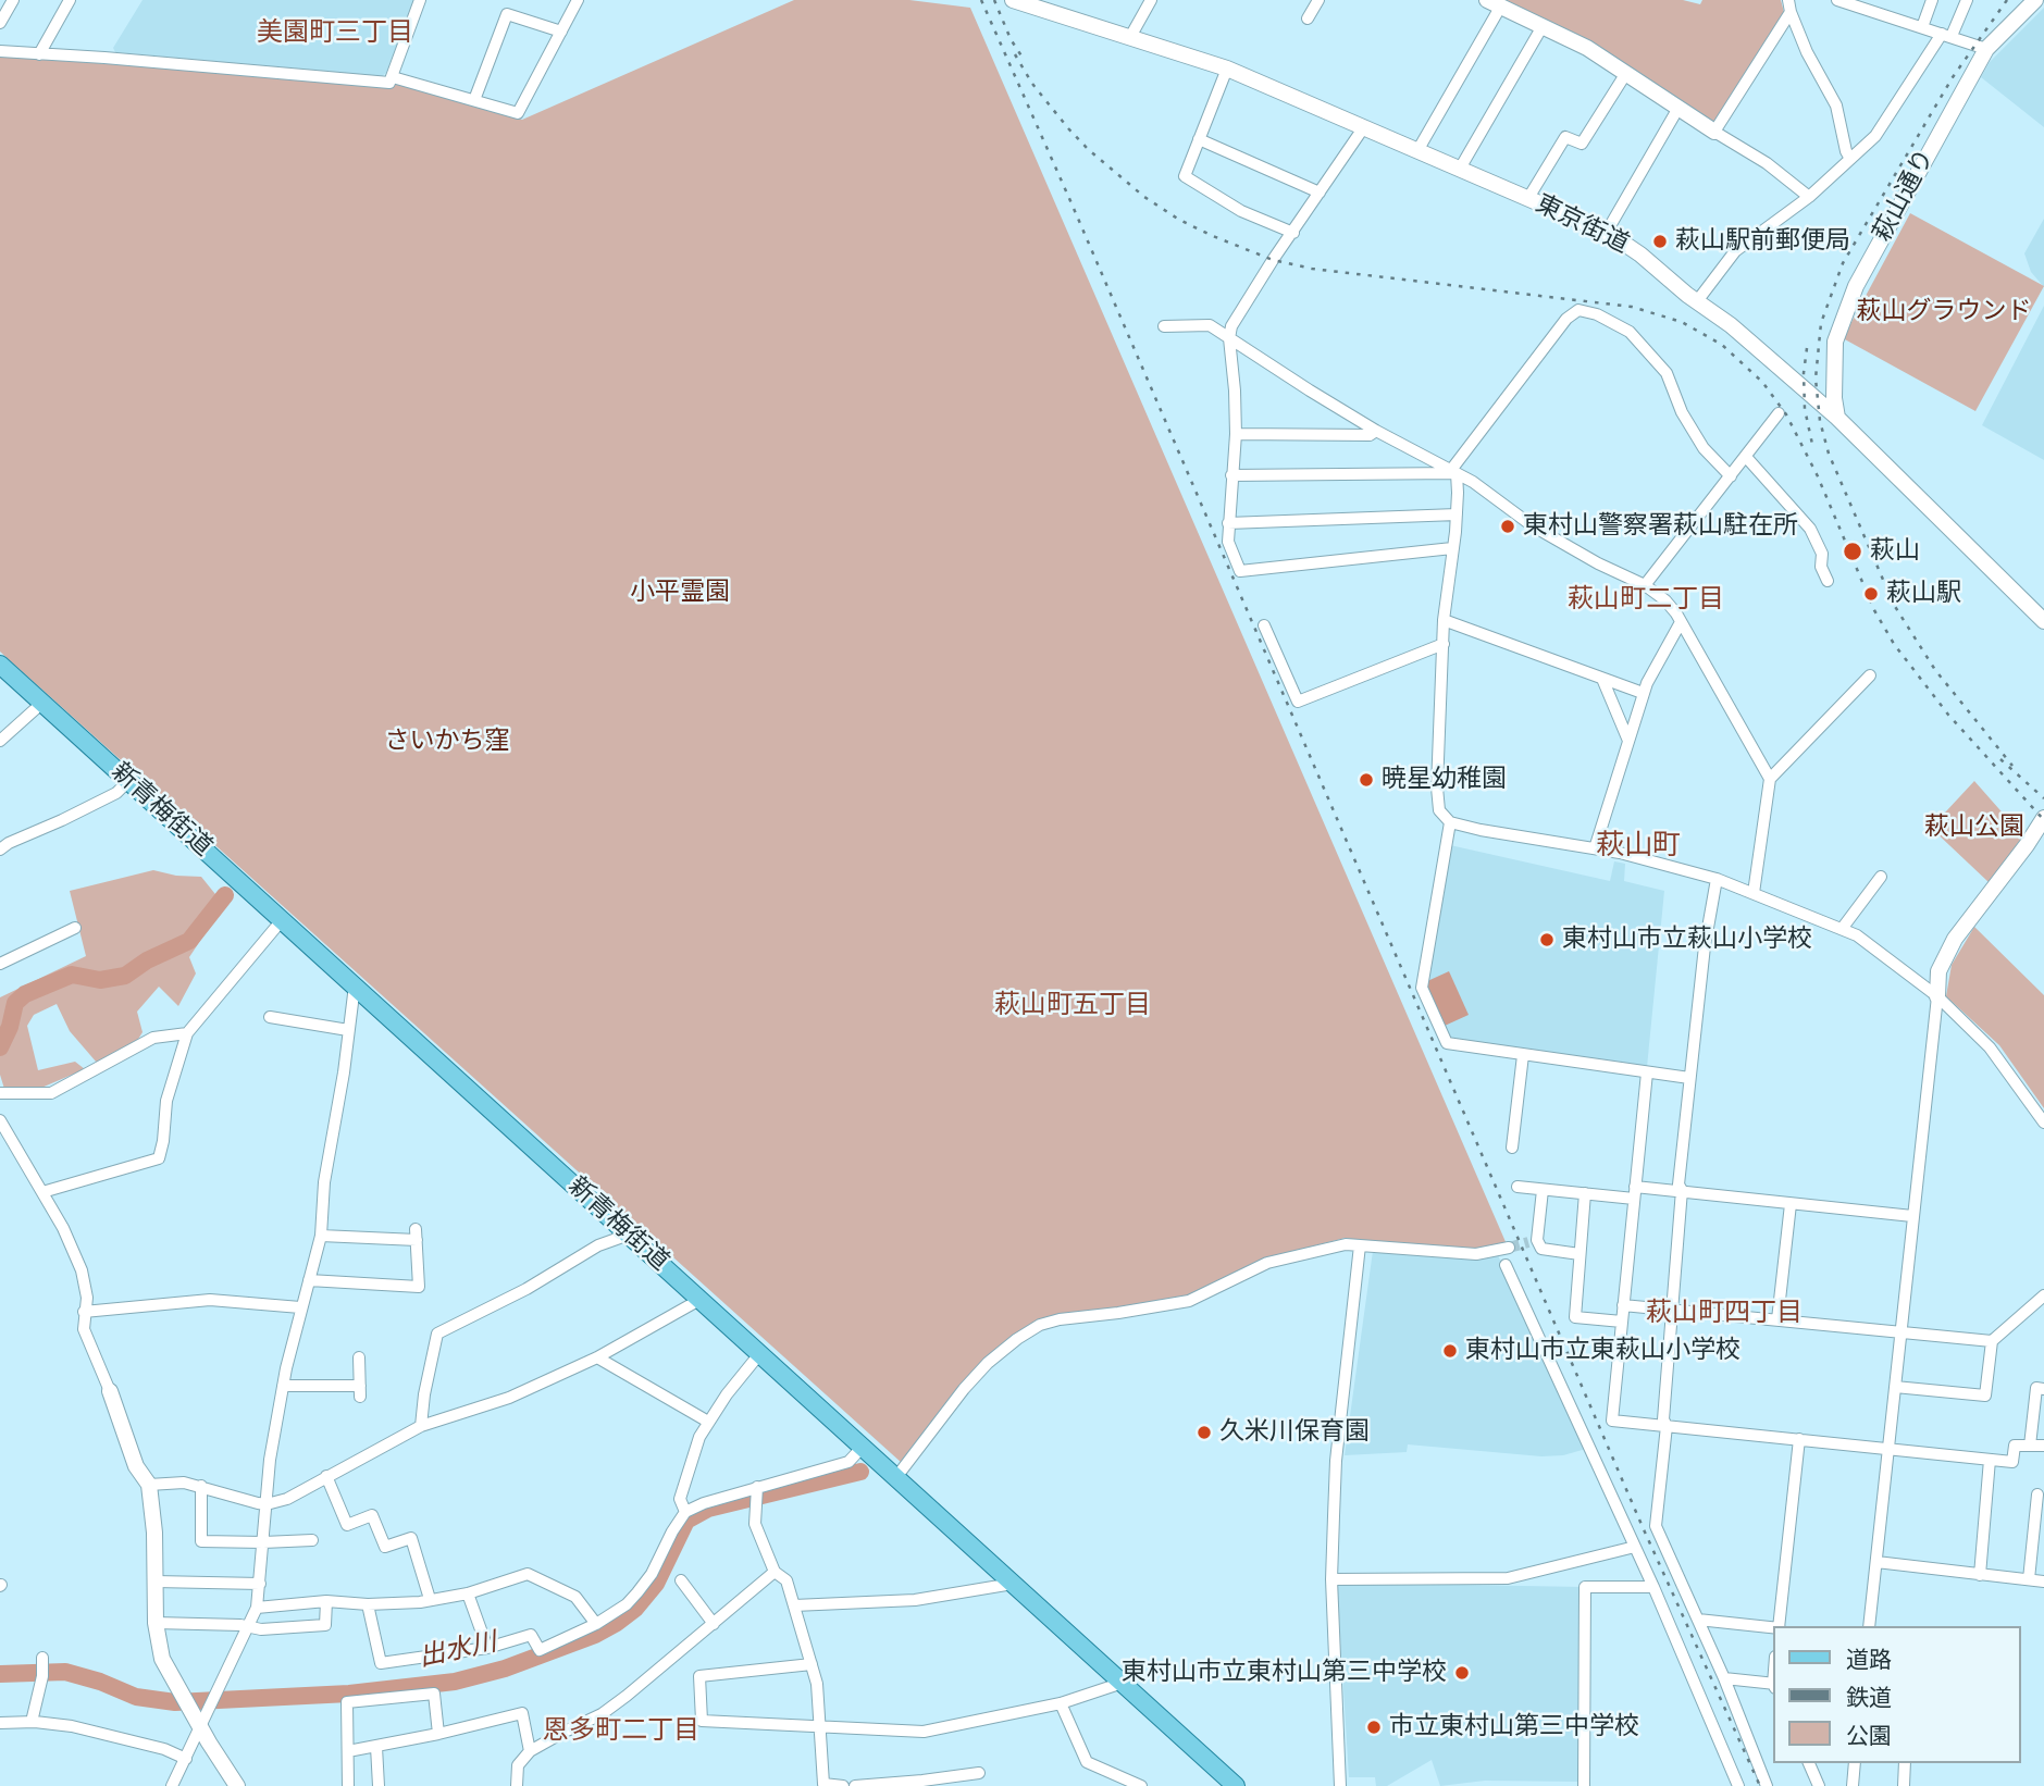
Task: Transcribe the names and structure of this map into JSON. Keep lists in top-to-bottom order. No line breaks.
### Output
{"streets":{"main road":["新青梅街道"],"street":["萩山通り","東京街道"]},"crossings":[["萩山通り","東京街道"]],"districts":["美園町三丁目","萩山町二丁目","萩山町","萩山町五丁目","萩山町四丁目","恩多町二丁目"],"water":["出水川"],"parks":["萩山グラウンド","小平霊園","さいかち窪","萩山公園"],"places":["萩山駅前郵便局","東村山警察署萩山駐在所","萩山","萩山駅","暁星幼稚園","東村山市立萩山小学校","東村山市立東萩山小学校","久米川保育園","東村山市立東村山第三中学校","市立東村山第三中学校"],"legend":["道路","鉄道","公園"]}
